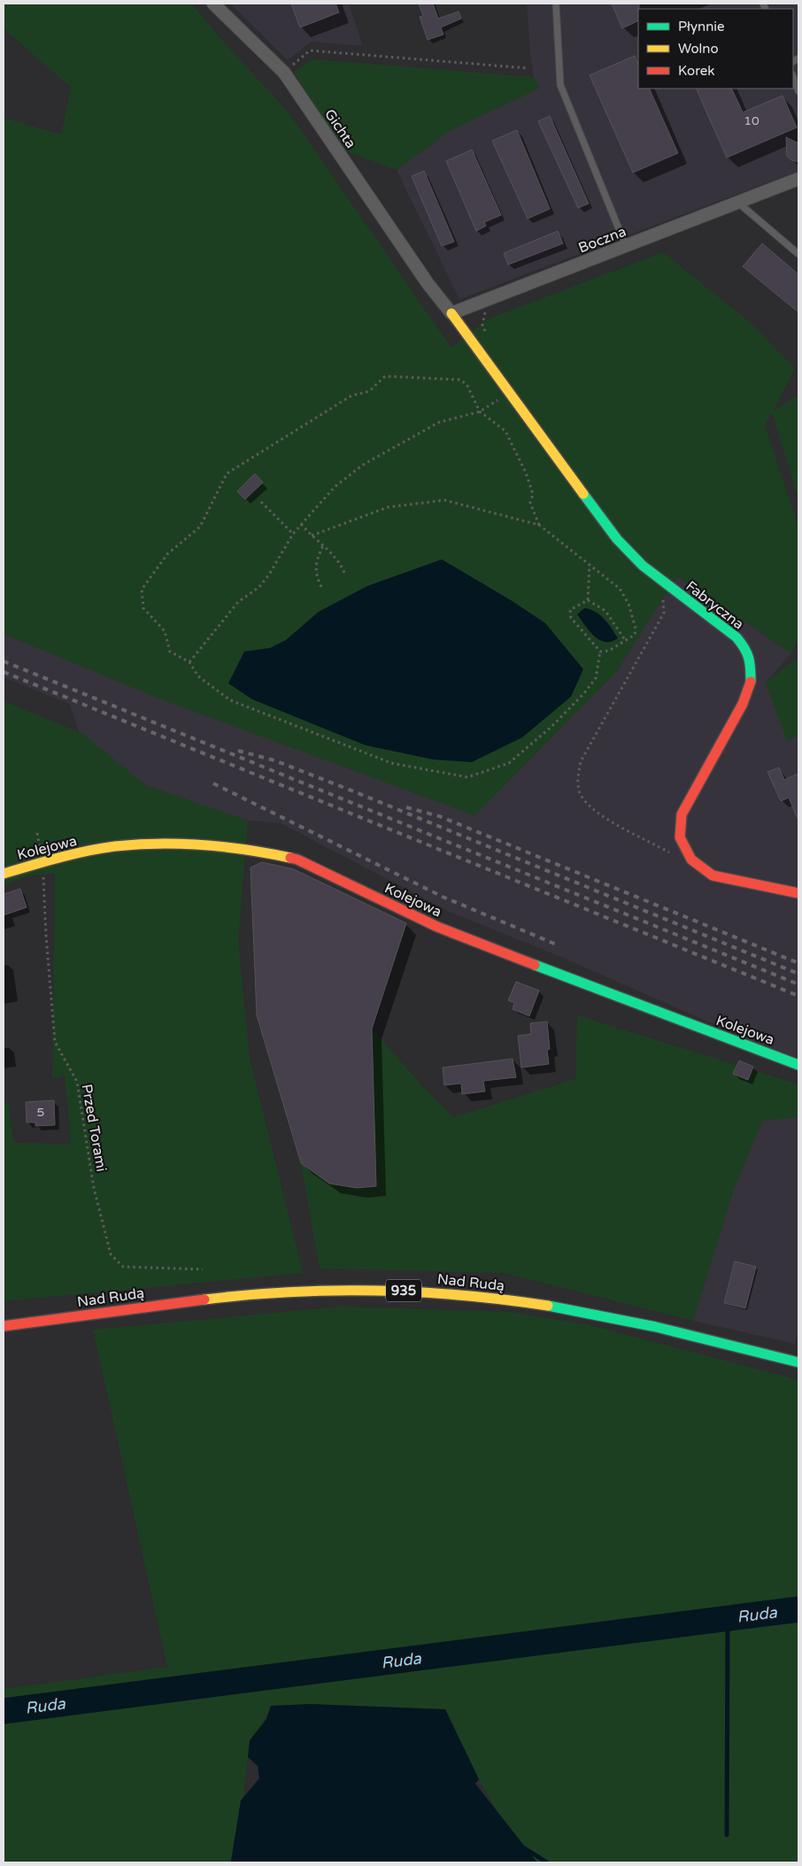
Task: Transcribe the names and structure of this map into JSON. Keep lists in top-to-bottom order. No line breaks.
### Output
{"streets":{"street":["Gichta","Boczna","Fabryczna","Kolejowa","Nad Rudą","935"],"path":["Przed Torami"]},"crossings":[["Gichta","Boczna"],["Gichta","Fabryczna"],["Boczna","Fabryczna"],["Kolejowa","Przed Torami"]],"water":["Ruda"],"house_numbers":["10","5"],"legend":["Płynnie","Wolno","Korek"]}
